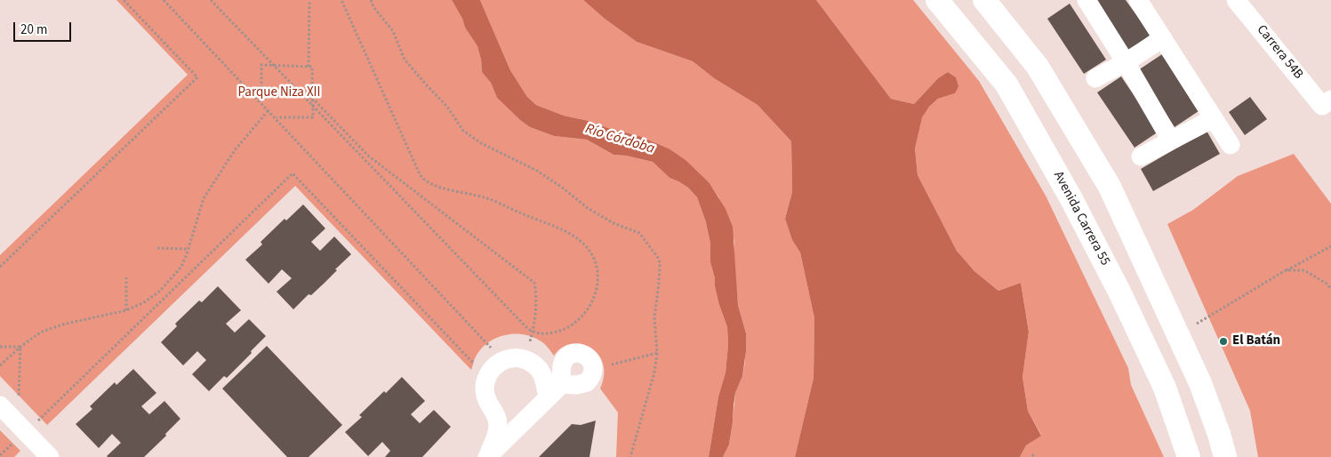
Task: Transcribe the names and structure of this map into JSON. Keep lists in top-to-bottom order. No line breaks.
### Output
{"streets":{"main road":["Avenida Carrera 55"],"street":["Carrera 54B"]},"water":["Río Córdoba"],"parks":["Parque Niza XII"],"places":["El Batán"],"scale_bar":"20 m"}
